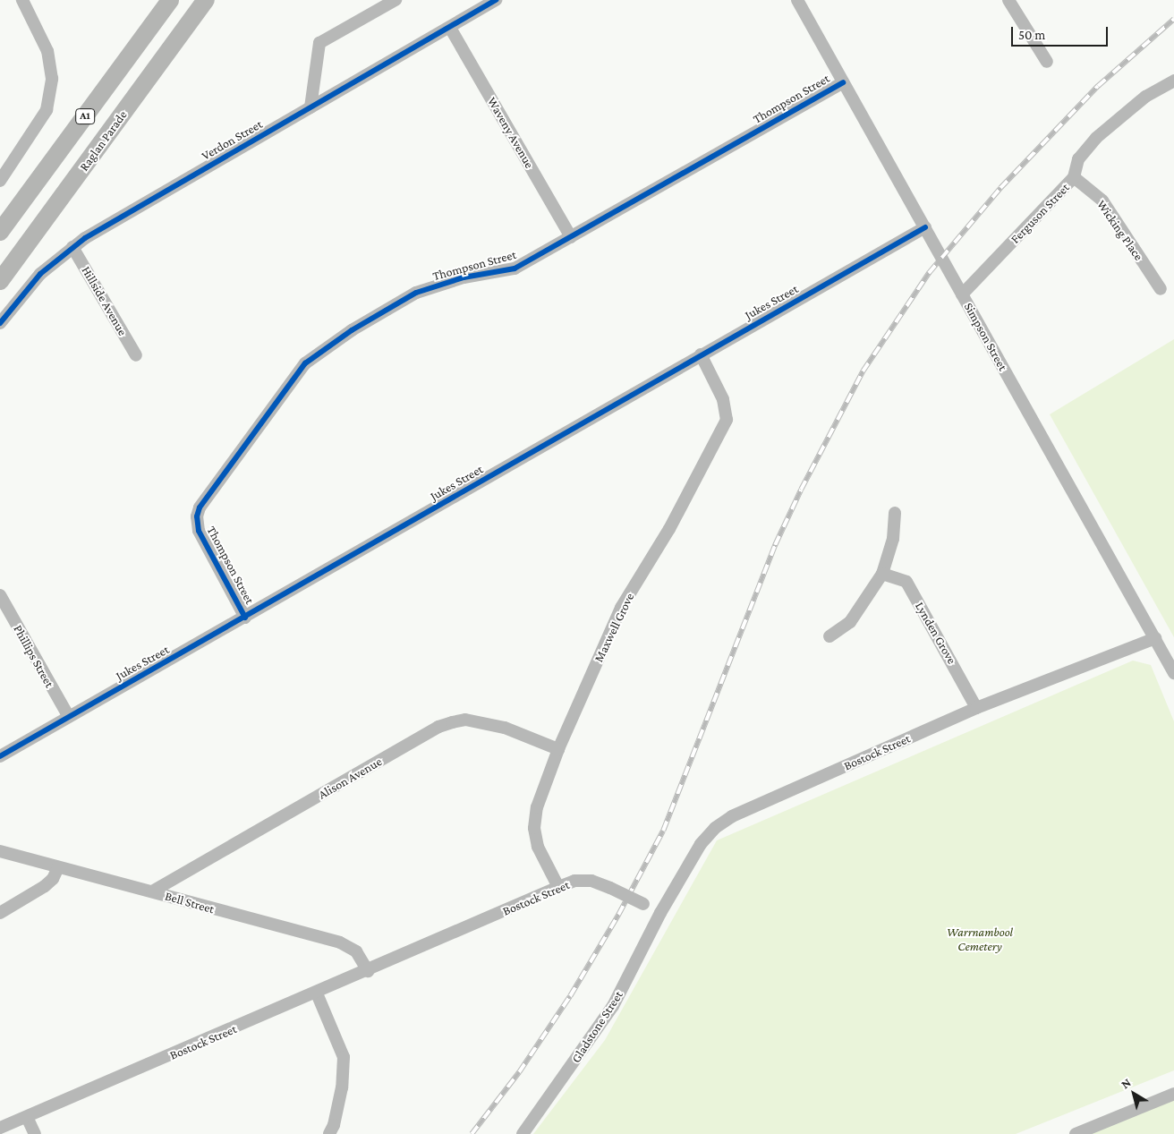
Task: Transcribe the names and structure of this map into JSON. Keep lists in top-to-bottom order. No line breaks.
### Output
{"streets":{"highway":["A1","Raglan Parade"],"street":["Thompson Street","Waveny Avenue","Verdon Street","Ferguson Street","Wicking Place","Hillside Avenue","Jukes Street","Simpson Street","Maxwell Grove","Lynden Grove","Phillips Street","Bostock Street","Alison Avenue","Bell Street","Gladstone Street"]},"crossings":[["Thompson Street","Waveny Avenue"],["Thompson Street","Jukes Street"],["Thompson Street","Simpson Street"],["Waveny Avenue","Verdon Street"],["Verdon Street","Hillside Avenue"],["Ferguson Street","Wicking Place"],["Ferguson Street","Simpson Street"],["Jukes Street","Simpson Street"],["Jukes Street","Maxwell Grove"],["Jukes Street","Phillips Street"],["Simpson Street","Bostock Street"],["Maxwell Grove","Bostock Street"],["Maxwell Grove","Alison Avenue"],["Lynden Grove","Bostock Street"],["Bostock Street","Bell Street"],["Bostock Street","Gladstone Street"],["Alison Avenue","Bell Street"]],"parks":["Warrnambool Cemetery"],"scale_bar":"50 m","north":"top left"}
